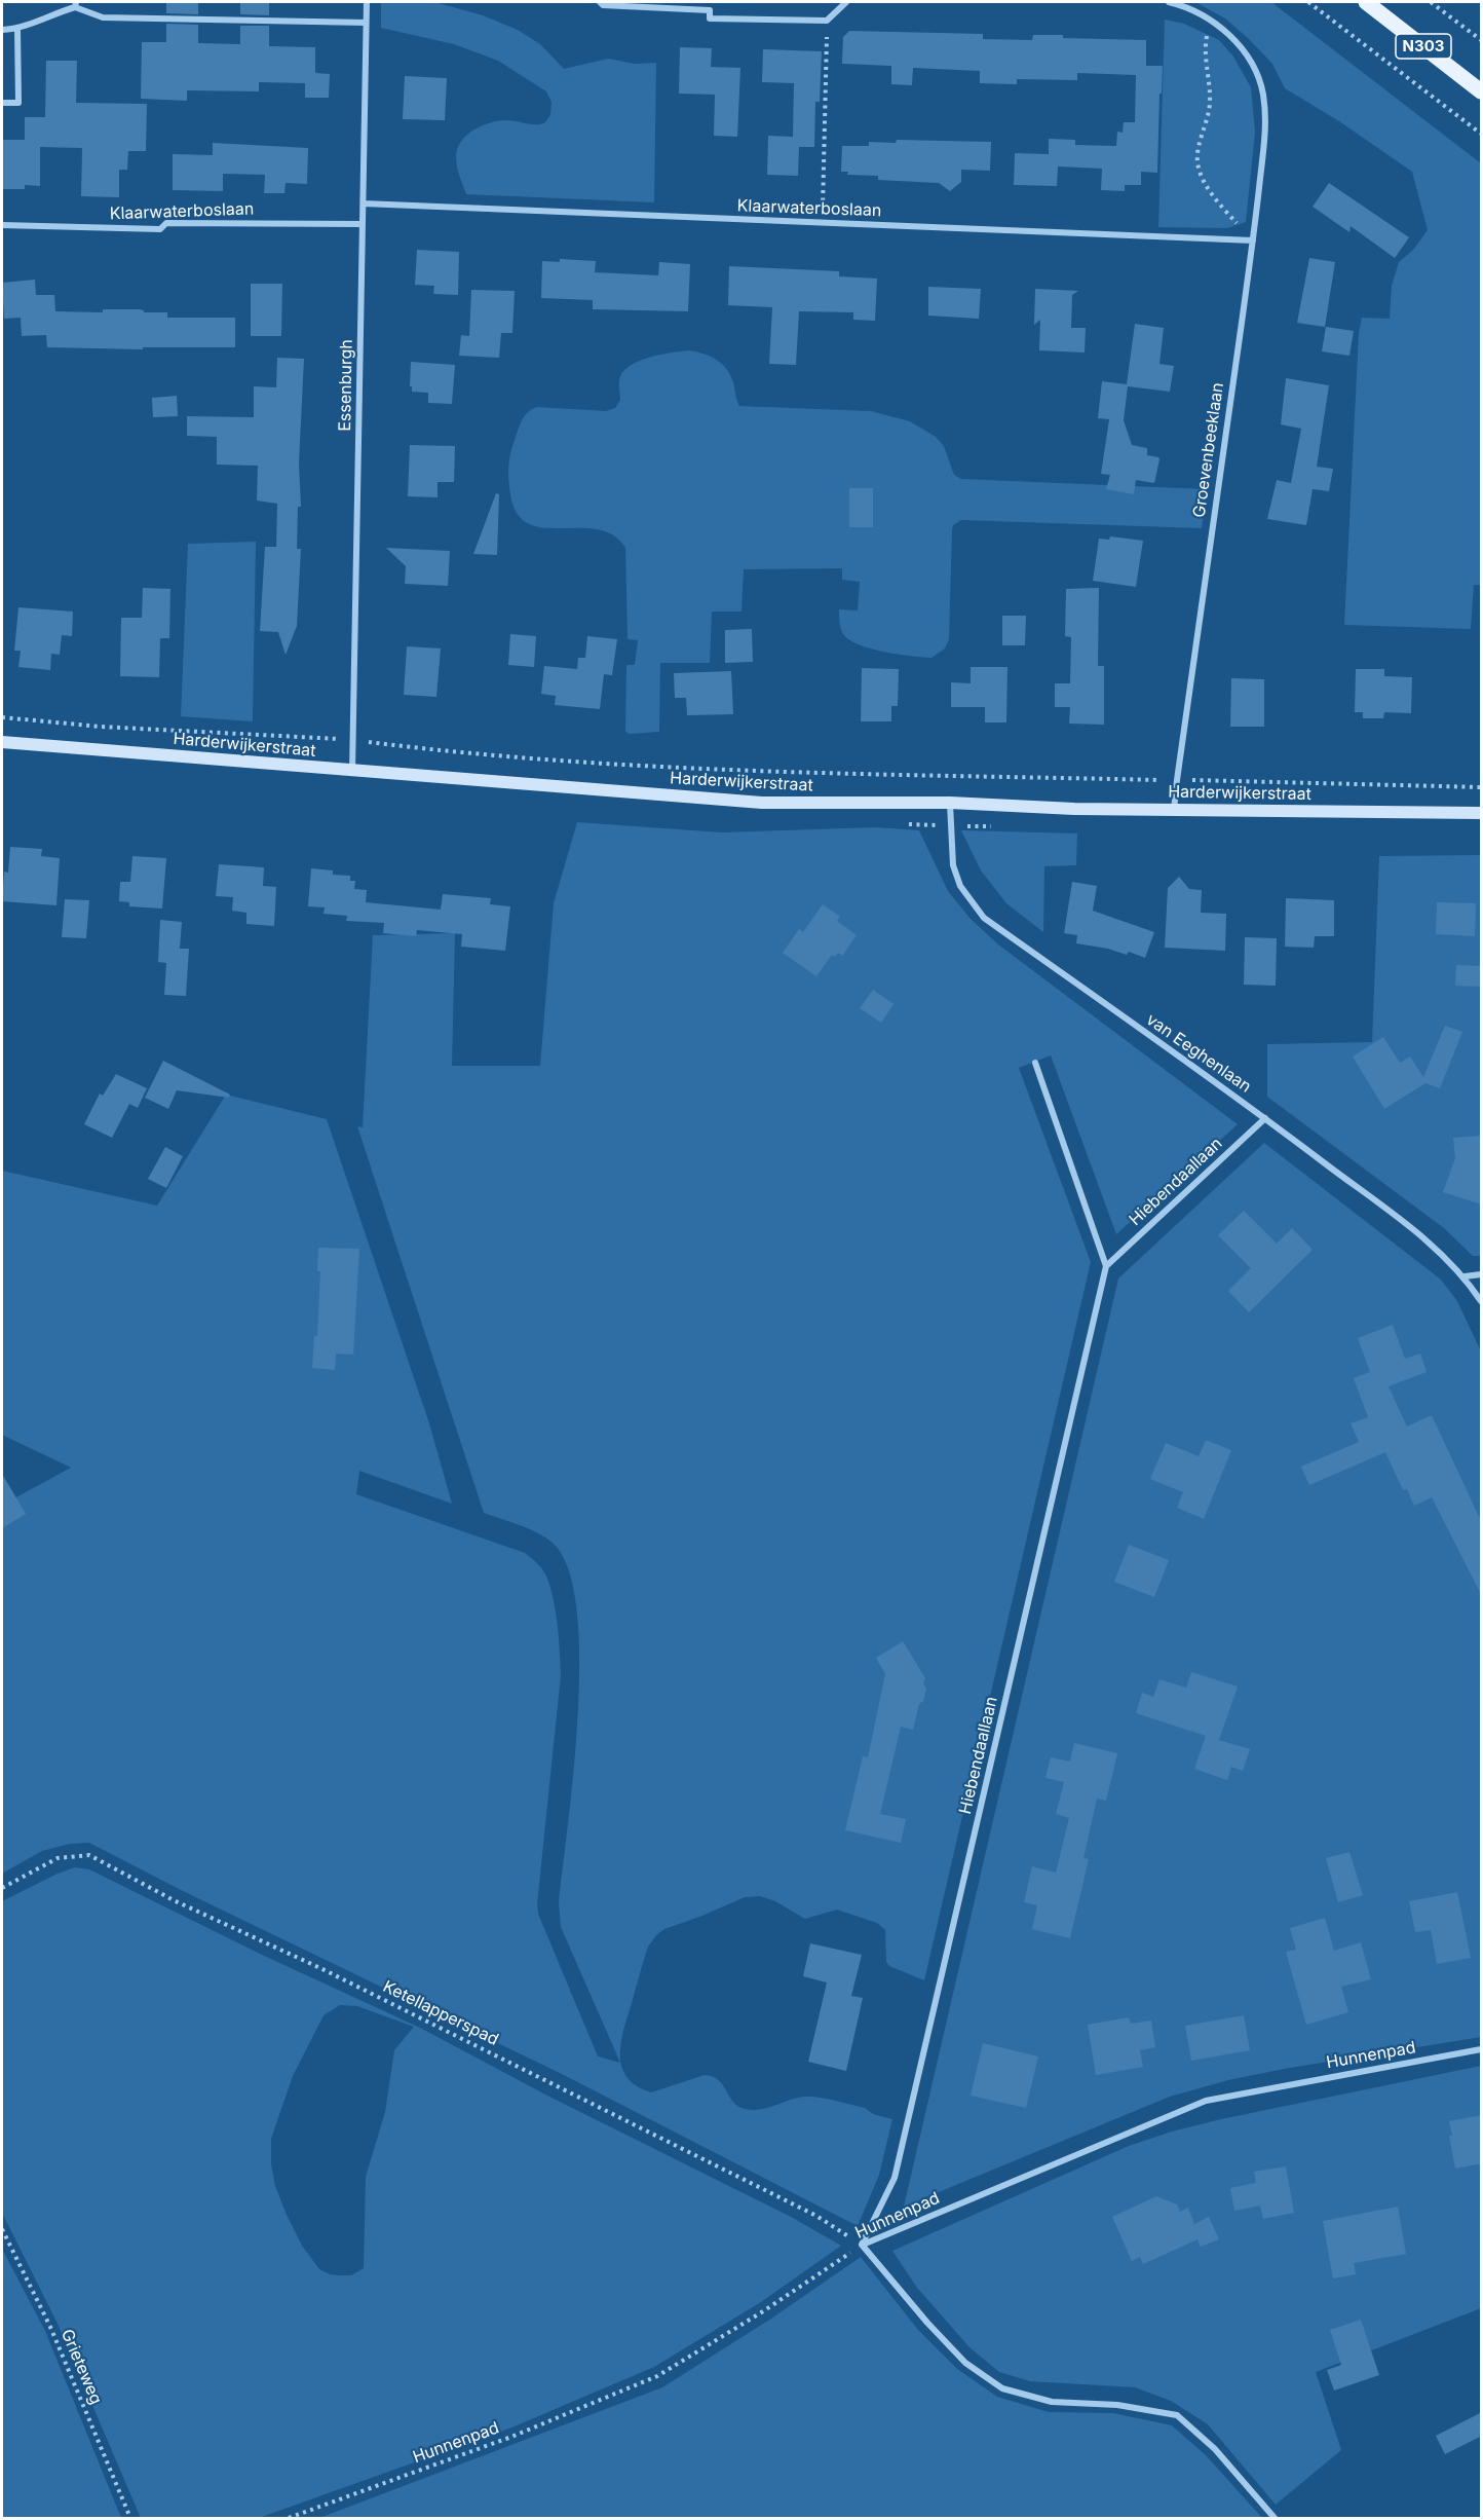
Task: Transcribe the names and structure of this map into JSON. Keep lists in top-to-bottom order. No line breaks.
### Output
{"streets":{"main road":["N303","Harderwijkerstraat"],"street":["Klaarwaterboslaan","Essenburgh","Groevenbeeklaan","van Eeghenlaan","Hiebendaallaan","Hunnenpad"],"path":["Ketellapperspad","Grieteweg"]},"crossings":[["Klaarwaterboslaan","Essenburgh"],["Klaarwaterboslaan","Groevenbeeklaan"],["Essenburgh","Harderwijkerstraat"],["Groevenbeeklaan","Harderwijkerstraat"],["Harderwijkerstraat","van Eeghenlaan"],["van Eeghenlaan","Hiebendaallaan"],["Hiebendaallaan","Ketellapperspad"],["Hiebendaallaan","Hunnenpad"],["Ketellapperspad","Hunnenpad"]]}
